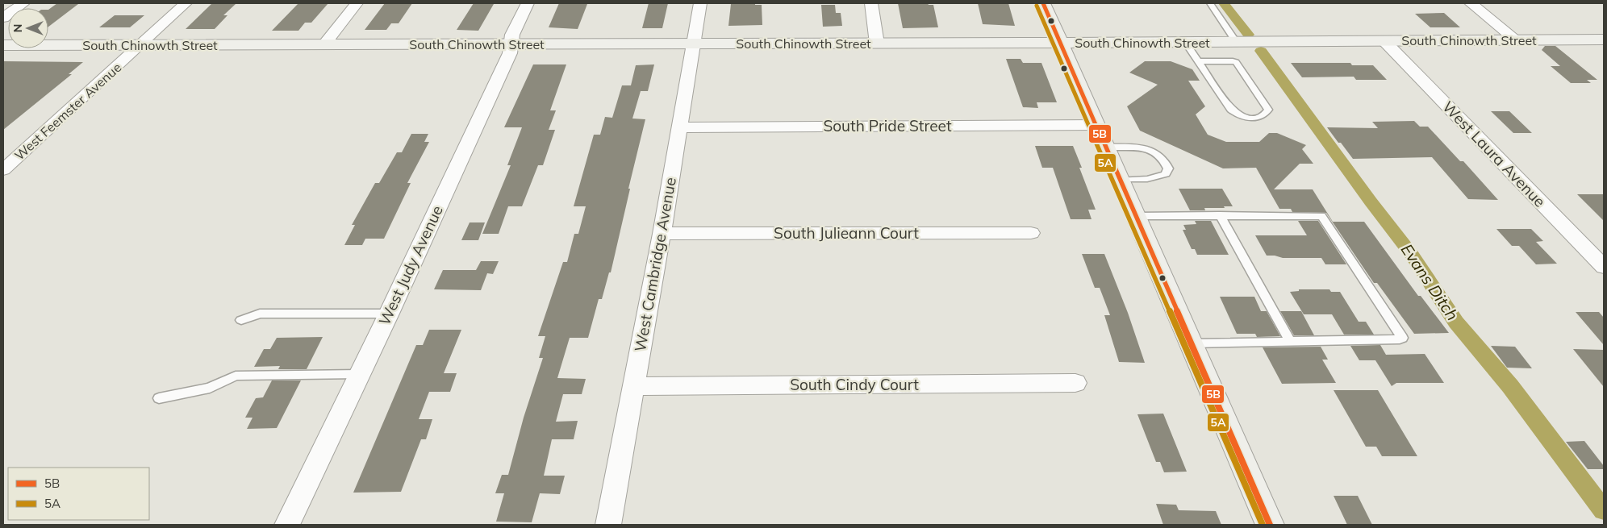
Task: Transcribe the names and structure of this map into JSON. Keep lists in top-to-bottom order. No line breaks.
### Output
{"streets":{"street":["South Chinowth Street","West Feemster Avenue","South Pride Street","West Laura Avenue","South Julieann Court","West Cambridge Avenue","West Judy Avenue","South Cindy Court"]},"crossings":[["South Chinowth Street","West Feemster Avenue"],["South Chinowth Street","West Laura Avenue"],["South Chinowth Street","West Cambridge Avenue"],["South Chinowth Street","West Judy Avenue"],["South Pride Street","West Cambridge Avenue"],["South Julieann Court","West Cambridge Avenue"],["West Cambridge Avenue","South Cindy Court"]],"water":["Evans Ditch"],"lines":["transit line 5B","transit line 5A"],"legend":["5B","5A"],"north":"left"}
